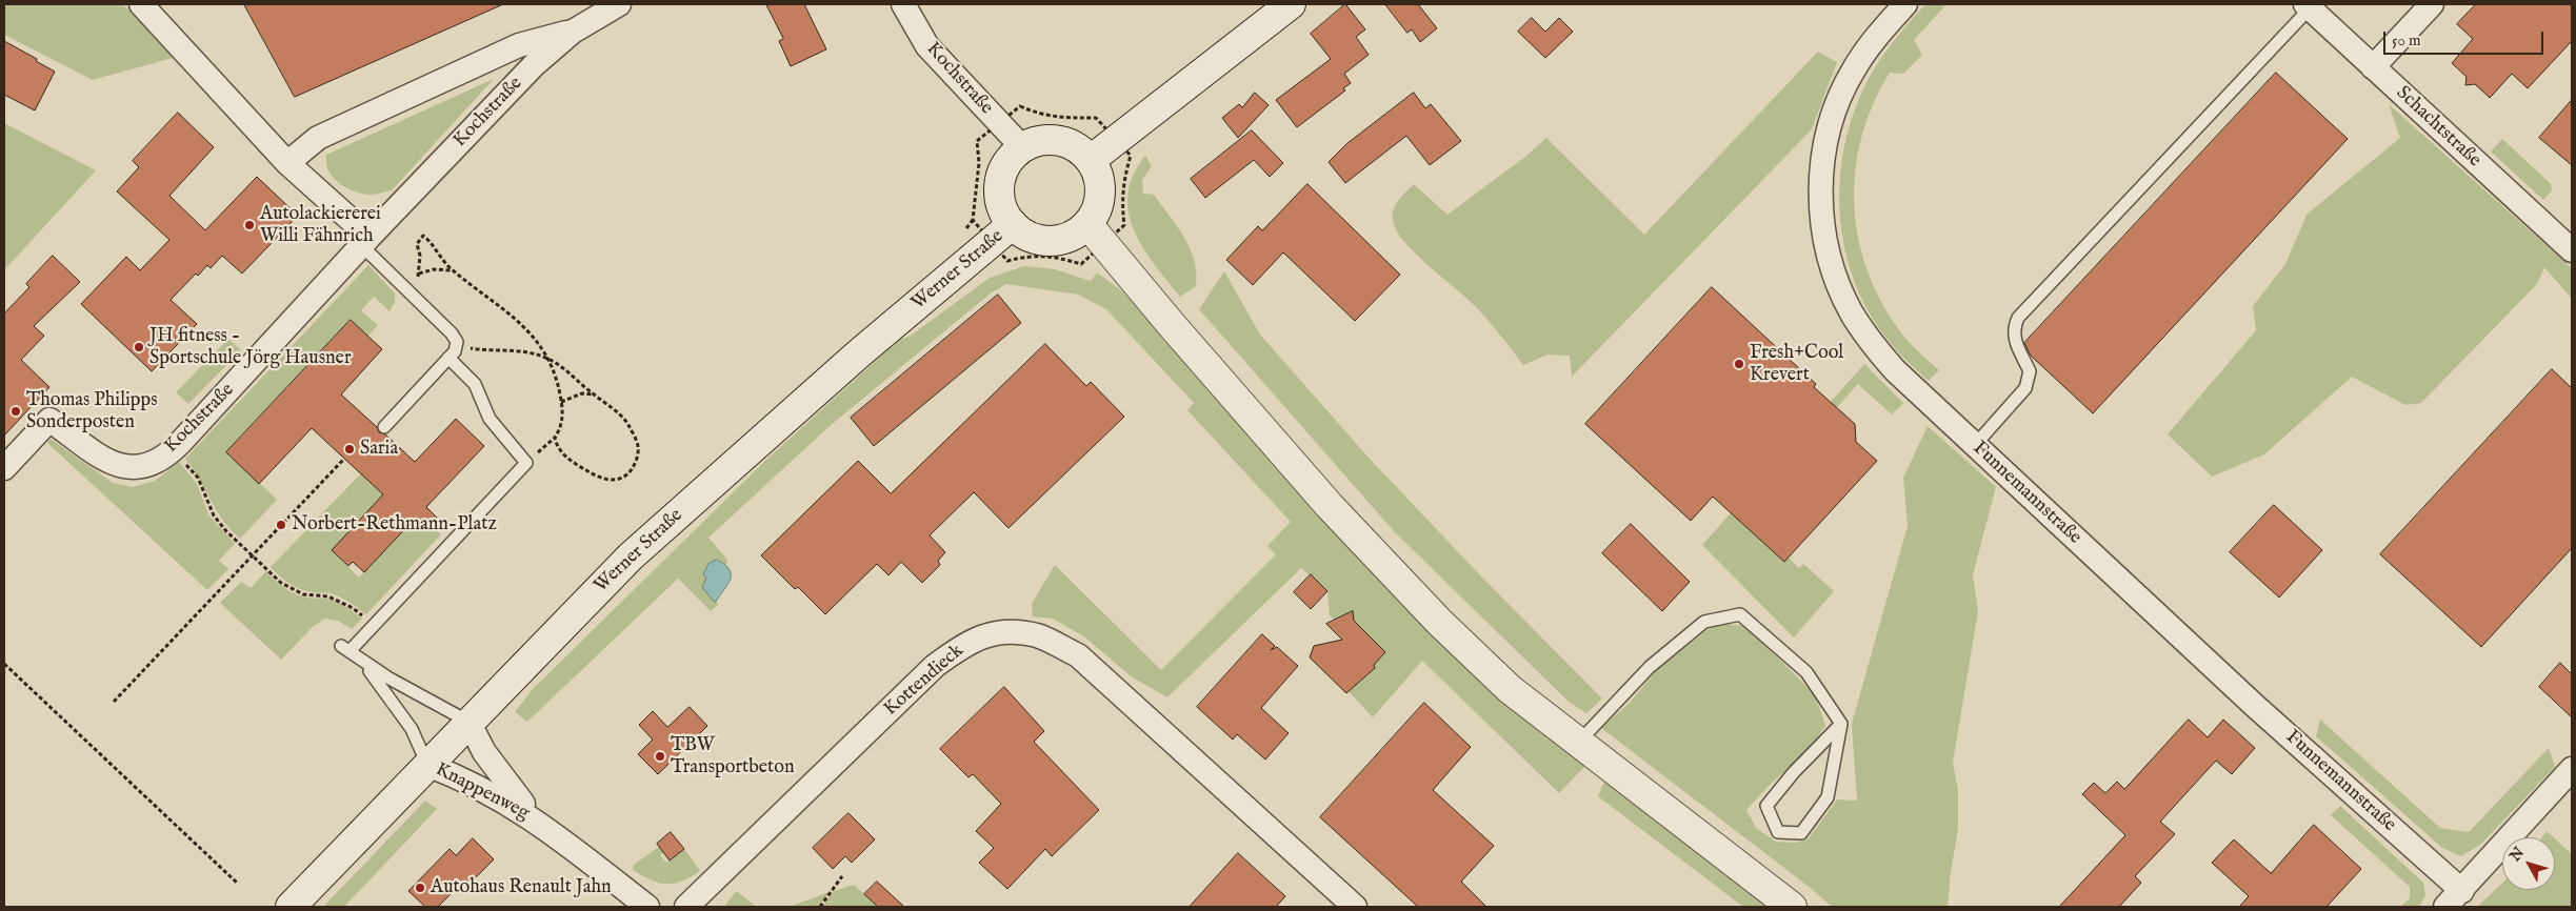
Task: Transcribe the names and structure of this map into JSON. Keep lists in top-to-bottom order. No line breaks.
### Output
{"streets":{"main road":["Werner Straße"],"street":["Kochstraße","Schachtstraße","Funnemannstraße","Kottendieck","Knappenweg"]},"crossings":[["Werner Straße","Knappenweg"]],"places":["Autolackiererei Willi Fähnrich","JH fitness - Sportschule Jörg Hausner","Fresh+Cool Krevert","Thomas Philipps Sonderposten","Saria","Norbert-Rethmann-Platz","TBW Transportbeton","Autohaus Renault Jahn"],"scale_bar":"50 m","north":"top left"}
